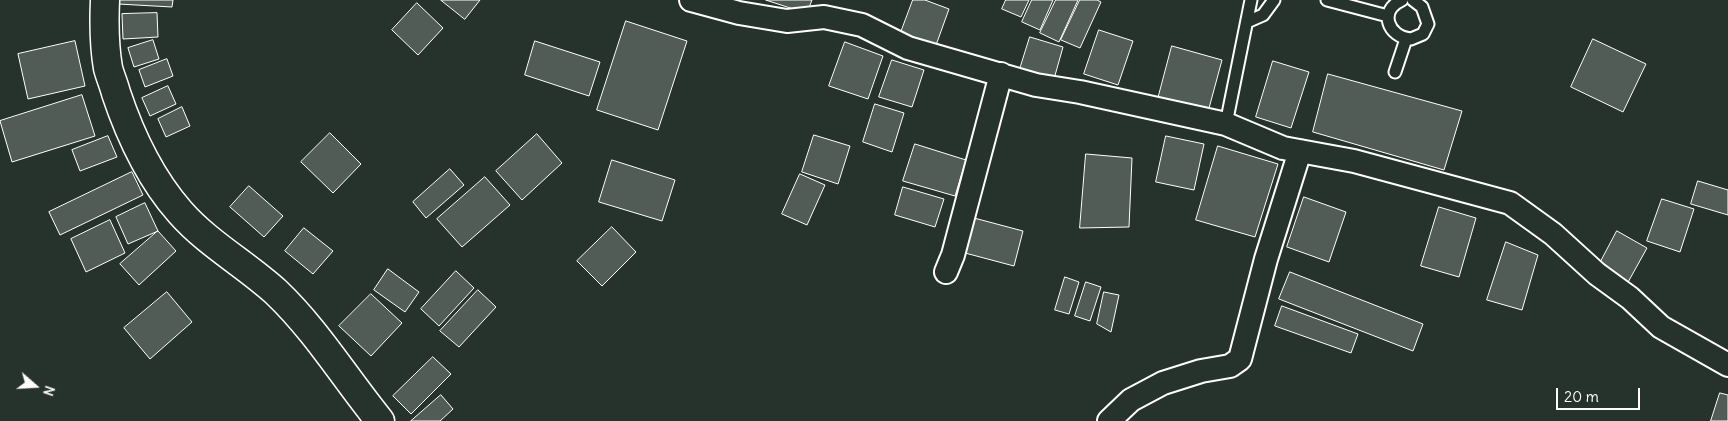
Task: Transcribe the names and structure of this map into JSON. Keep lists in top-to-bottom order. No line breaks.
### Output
{"scale_bar":"20 m","north":"right"}
